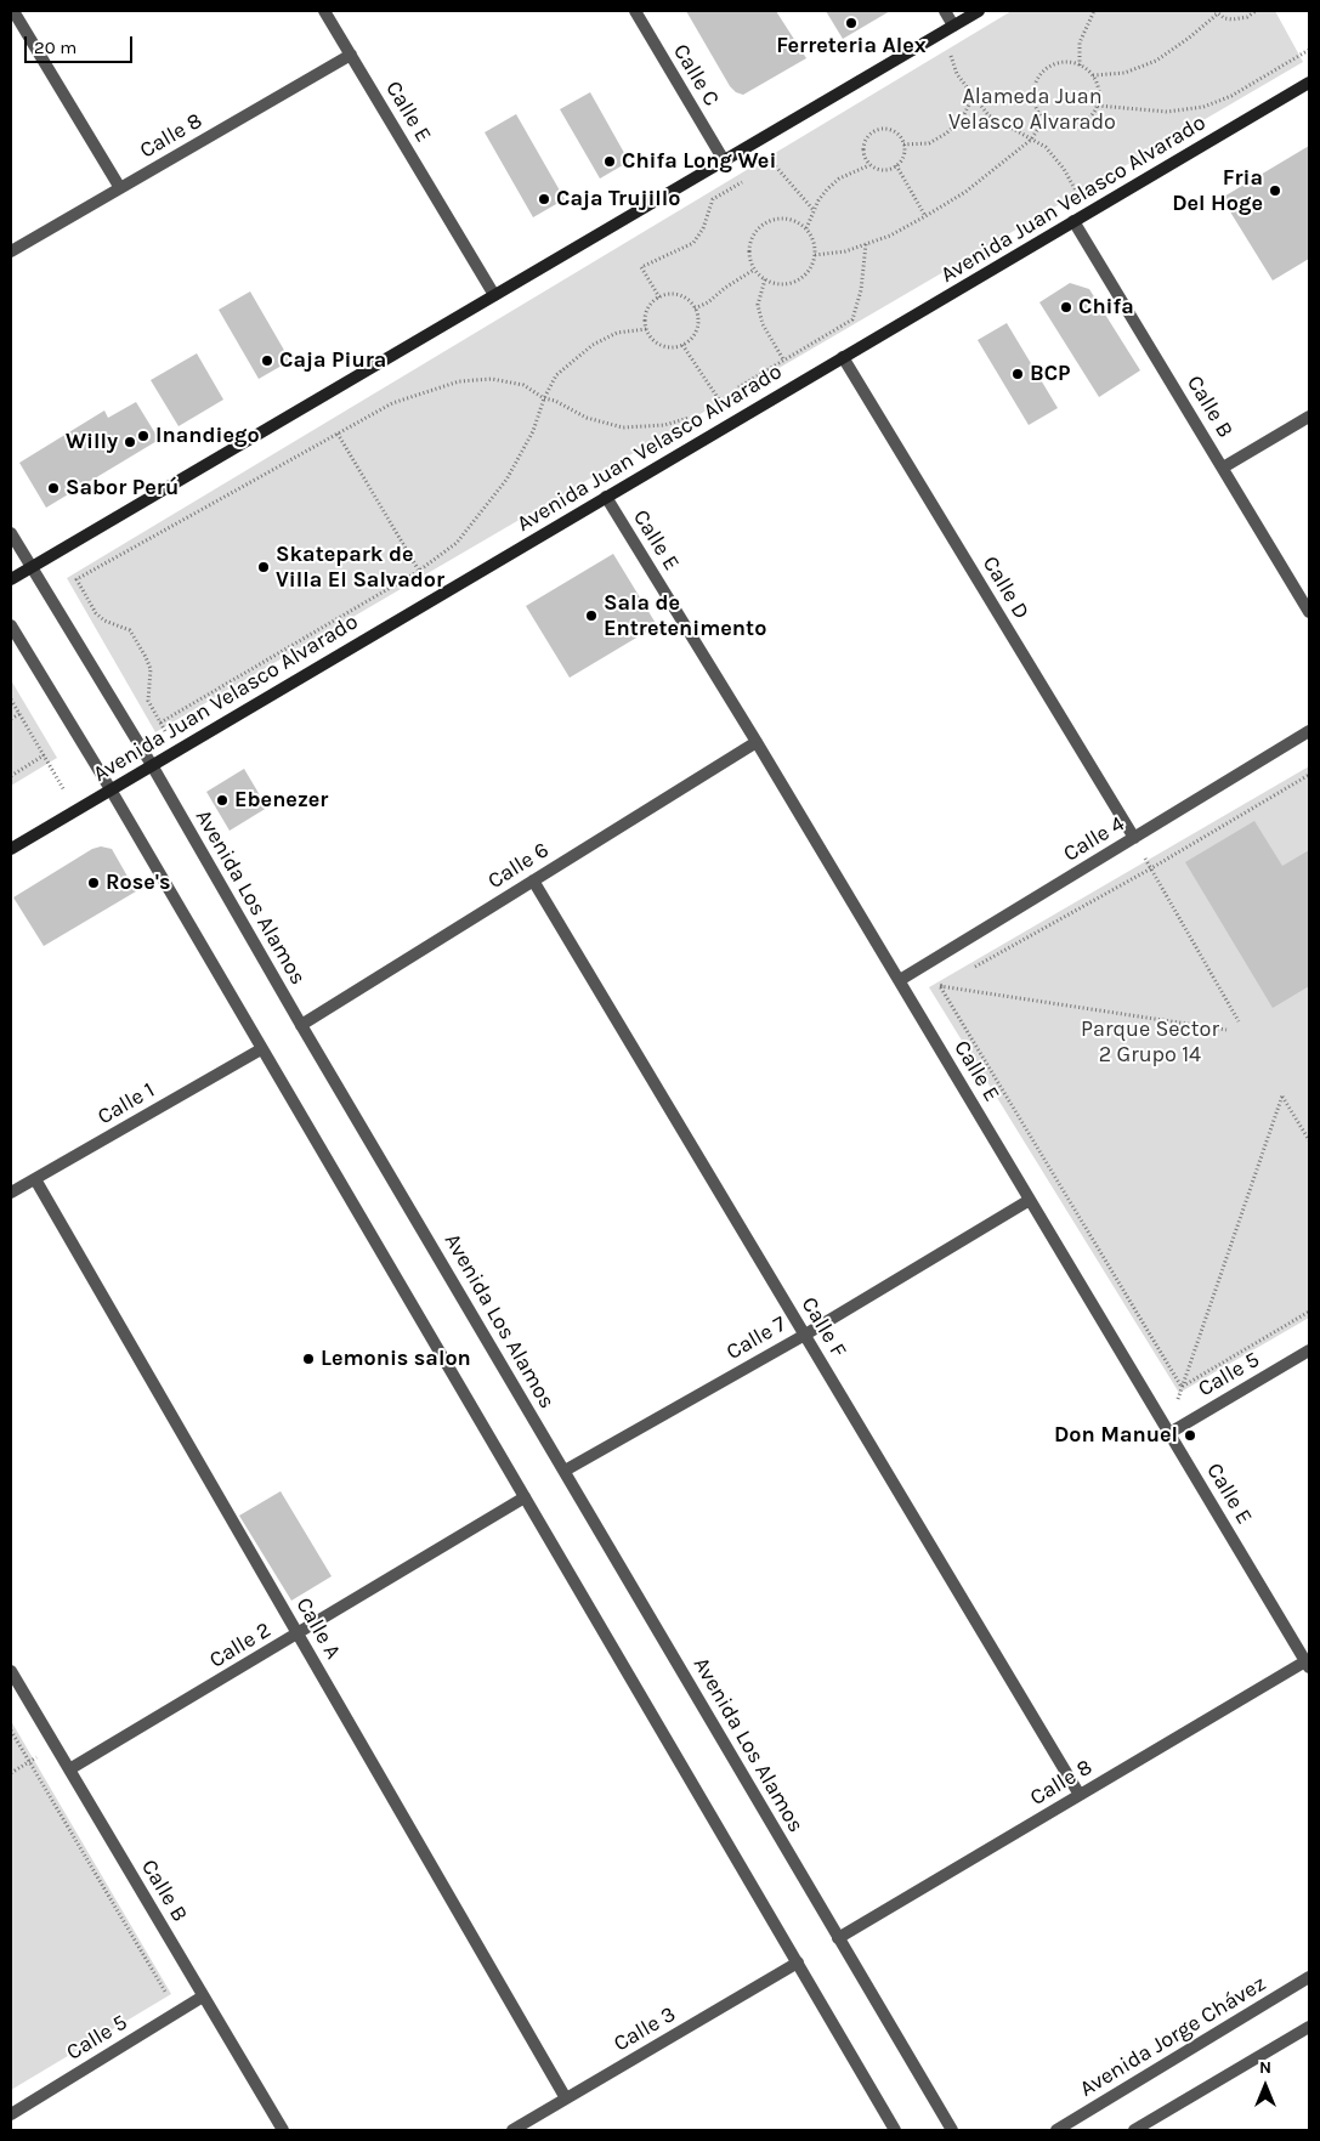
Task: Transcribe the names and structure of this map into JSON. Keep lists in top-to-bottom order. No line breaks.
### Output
{"streets":{"main road":["Avenida Juan Velasco Alvarado"],"street":["Calle C","Calle E","Calle 8","Calle B","Calle D","Calle 4","Calle 6","Avenida Los Alamos","Calle 1","Calle F","Calle 7","Calle 5","Calle A","Calle 2","Calle 3","Avenida Jorge Chávez"]},"crossings":[["Calle E","Calle 8"],["Calle E","Avenida Juan Velasco Alvarado"],["Calle E","Calle 4"],["Calle E","Calle 6"],["Calle E","Calle 7"],["Calle E","Calle 5"],["Calle 8","Avenida Los Alamos"],["Calle 8","Calle F"],["Avenida Juan Velasco Alvarado","Calle B"],["Avenida Juan Velasco Alvarado","Calle D"],["Avenida Juan Velasco Alvarado","Avenida Los Alamos"],["Calle B","Calle 5"],["Calle B","Calle 2"],["Calle D","Calle 4"],["Calle 6","Avenida Los Alamos"],["Calle 6","Calle F"],["Avenida Los Alamos","Calle 7"],["Calle 1","Calle A"],["Calle F","Calle 7"],["Calle A","Calle 2"],["Calle A","Calle 3"]],"parks":["Alameda Juan Velasco Alvarado","Parque Sector 2 Grupo 14"],"places":["Ferreteria Alex","Chifa Long Wei","Fria Del Hoge","Caja Trujillo","Chifa","Caja Piura","BCP","Inandiego","Willy","Sabor Perú","Skatepark de Villa El Salvador","Sala de Entretenimento","Ebenezer","Rose's","Lemonis salon","Don Manuel"],"scale_bar":"20 m","north":"top"}
